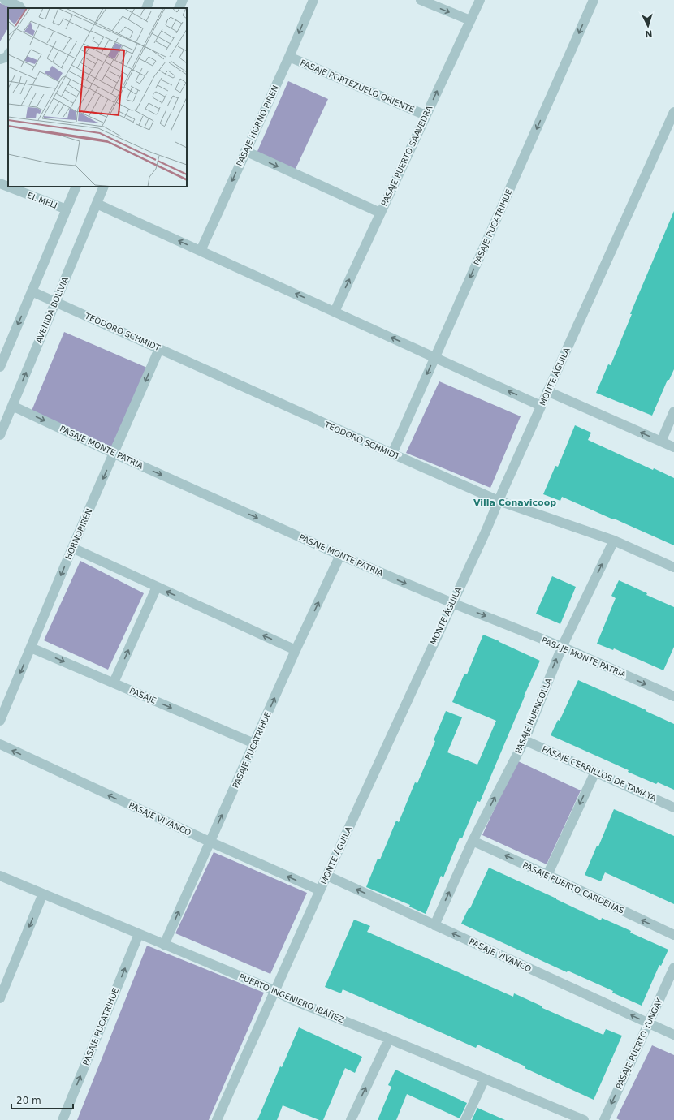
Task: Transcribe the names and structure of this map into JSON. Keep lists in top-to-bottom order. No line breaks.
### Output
{"streets":{"street":["PASAJE PORTEZUELO ORIENTE","PASAJE HORNO PIREN","PASAJE PUERTO SAAVEDRA","EL MELI","PASAJE PUCATRIHUE","AVENIDA BOLIVIA","TEODORO SCHMIDT","MONTE ÁGUILA","PASAJE MONTE PATRIA","HORNOPIRÉN","PASAJE","PASAJE HUENCOLLA","PASAJE CERRILLOS DE TAMAYA","PASAJE VIVANCO","PASAJE PUERTO CARDENAS","PUERTO INGENIERO IBÁÑEZ","PASAJE PUERTO YUNGAY"]},"crossings":[["PASAJE PORTEZUELO ORIENTE","PASAJE HORNO PIREN"],["PASAJE PORTEZUELO ORIENTE","PASAJE PUERTO SAAVEDRA"],["PASAJE PUCATRIHUE","TEODORO SCHMIDT"],["PASAJE PUCATRIHUE","PASAJE MONTE PATRIA"],["PASAJE PUCATRIHUE","PASAJE"],["PASAJE PUCATRIHUE","PASAJE VIVANCO"],["PASAJE PUCATRIHUE","PUERTO INGENIERO IBÁÑEZ"],["AVENIDA BOLIVIA","TEODORO SCHMIDT"],["AVENIDA BOLIVIA","PASAJE MONTE PATRIA"],["TEODORO SCHMIDT","MONTE ÁGUILA"],["TEODORO SCHMIDT","HORNOPIRÉN"],["TEODORO SCHMIDT","PASAJE HUENCOLLA"],["MONTE ÁGUILA","PASAJE MONTE PATRIA"],["MONTE ÁGUILA","PASAJE VIVANCO"],["MONTE ÁGUILA","PUERTO INGENIERO IBÁÑEZ"],["PASAJE MONTE PATRIA","HORNOPIRÉN"],["PASAJE MONTE PATRIA","PASAJE HUENCOLLA"],["HORNOPIRÉN","PASAJE"],["PASAJE HUENCOLLA","PASAJE CERRILLOS DE TAMAYA"],["PASAJE HUENCOLLA","PASAJE VIVANCO"],["PASAJE HUENCOLLA","PASAJE PUERTO CARDENAS"],["PASAJE VIVANCO","PASAJE PUERTO YUNGAY"]],"one_way":["PASAJE HORNO PIREN","PASAJE PUERTO SAAVEDRA","PASAJE MONTE PATRIA","HORNOPIRÉN","PASAJE","PASAJE HUENCOLLA","PASAJE VIVANCO","PASAJE PUERTO CARDENAS","PASAJE PUERTO YUNGAY"],"districts":["Villa Conavicoop"],"scale_bar":"20 m","north":"bottom"}
